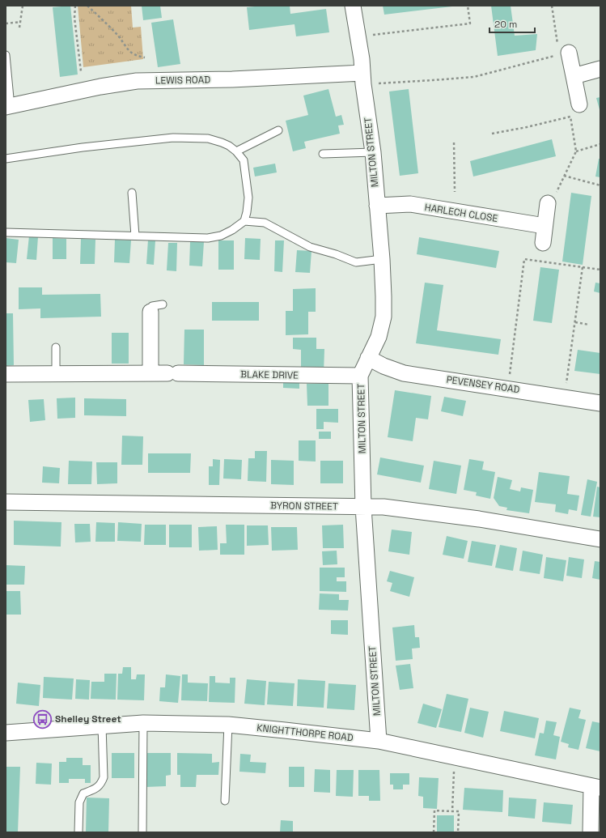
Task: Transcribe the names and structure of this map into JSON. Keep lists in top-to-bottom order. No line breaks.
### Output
{"streets":{"street":["LEWIS ROAD","MILTON STREET","HARLECH CLOSE","BLAKE DRIVE","PEVENSEY ROAD","BYRON STREET","KNIGHTTHORPE ROAD"]},"crossings":[["LEWIS ROAD","MILTON STREET"],["MILTON STREET","HARLECH CLOSE"],["MILTON STREET","BLAKE DRIVE"],["MILTON STREET","PEVENSEY ROAD"],["MILTON STREET","BYRON STREET"],["MILTON STREET","KNIGHTTHORPE ROAD"]],"places":{"bus stop":["Shelley Street"]},"scale_bar":"20 m"}
